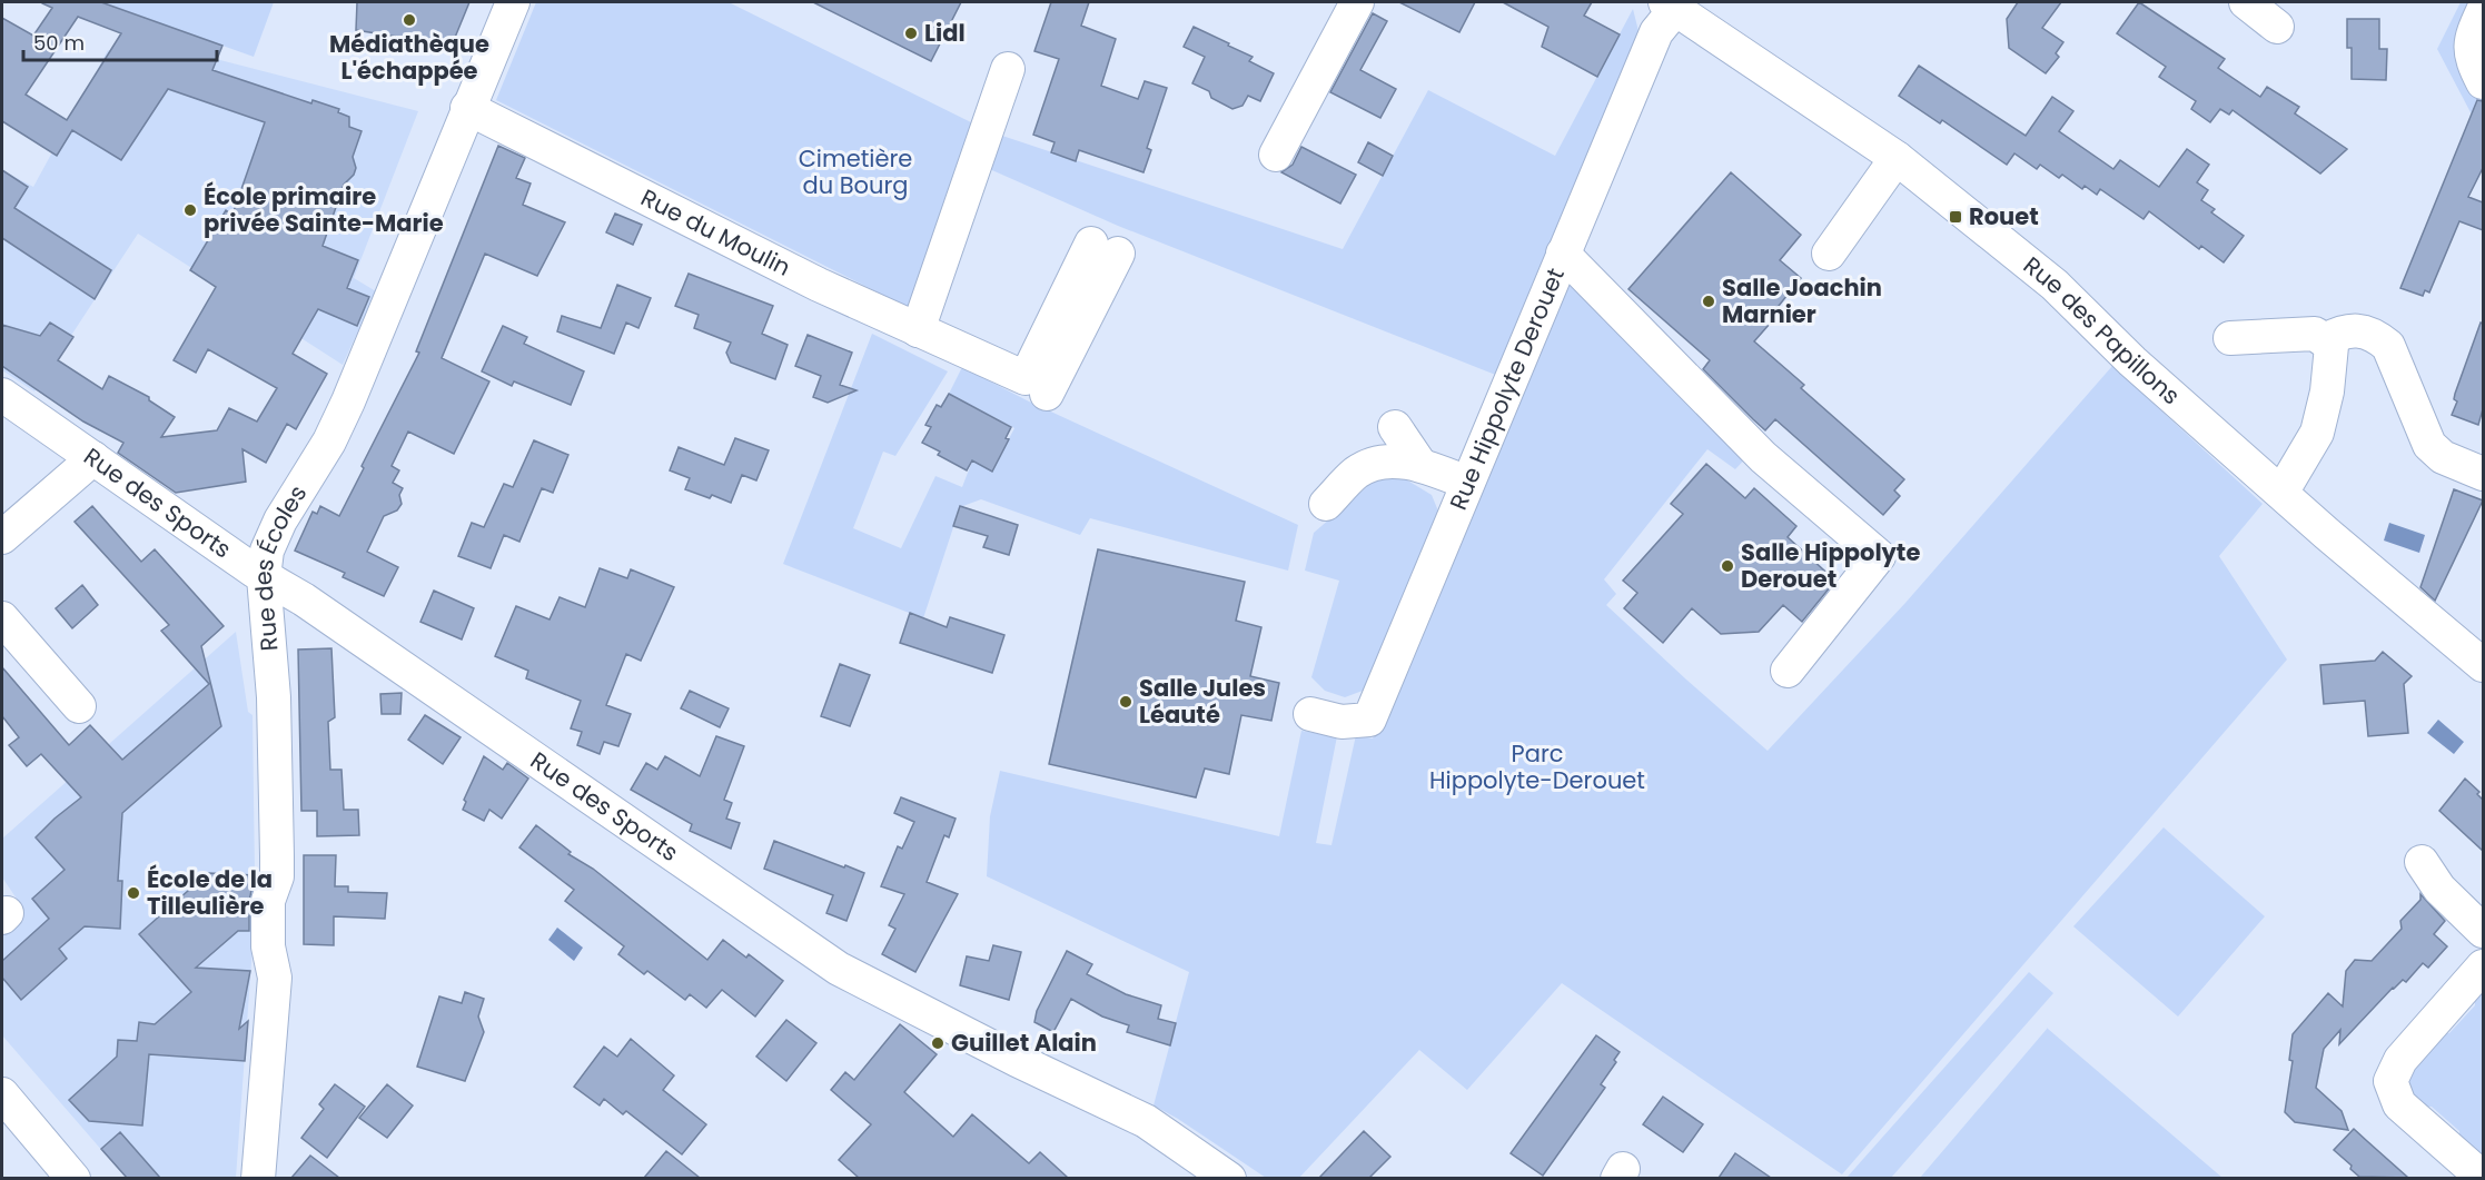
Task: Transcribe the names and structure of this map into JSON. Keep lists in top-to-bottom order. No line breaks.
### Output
{"streets":{"street":["Rue du Moulin","Rue des Papillons","Rue Hippolyte Derouet","Rue des Sports","Rue des Écoles"]},"crossings":[["Rue du Moulin","Rue des Écoles"],["Rue des Papillons","Rue Hippolyte Derouet"],["Rue des Sports","Rue des Écoles"]],"parks":["Cimetière du Bourg","Parc Hippolyte-Derouet"],"places":{"other":["Médiathèque L'échappée","Lidl","École primaire privée Sainte-Marie","Salle Joachin Marnier","Salle Hippolyte Derouet","Salle Jules Léauté","École de la Tilleulière","Guillet Alain"],"transit":["Rouet"]},"scale_bar":"50 m"}
